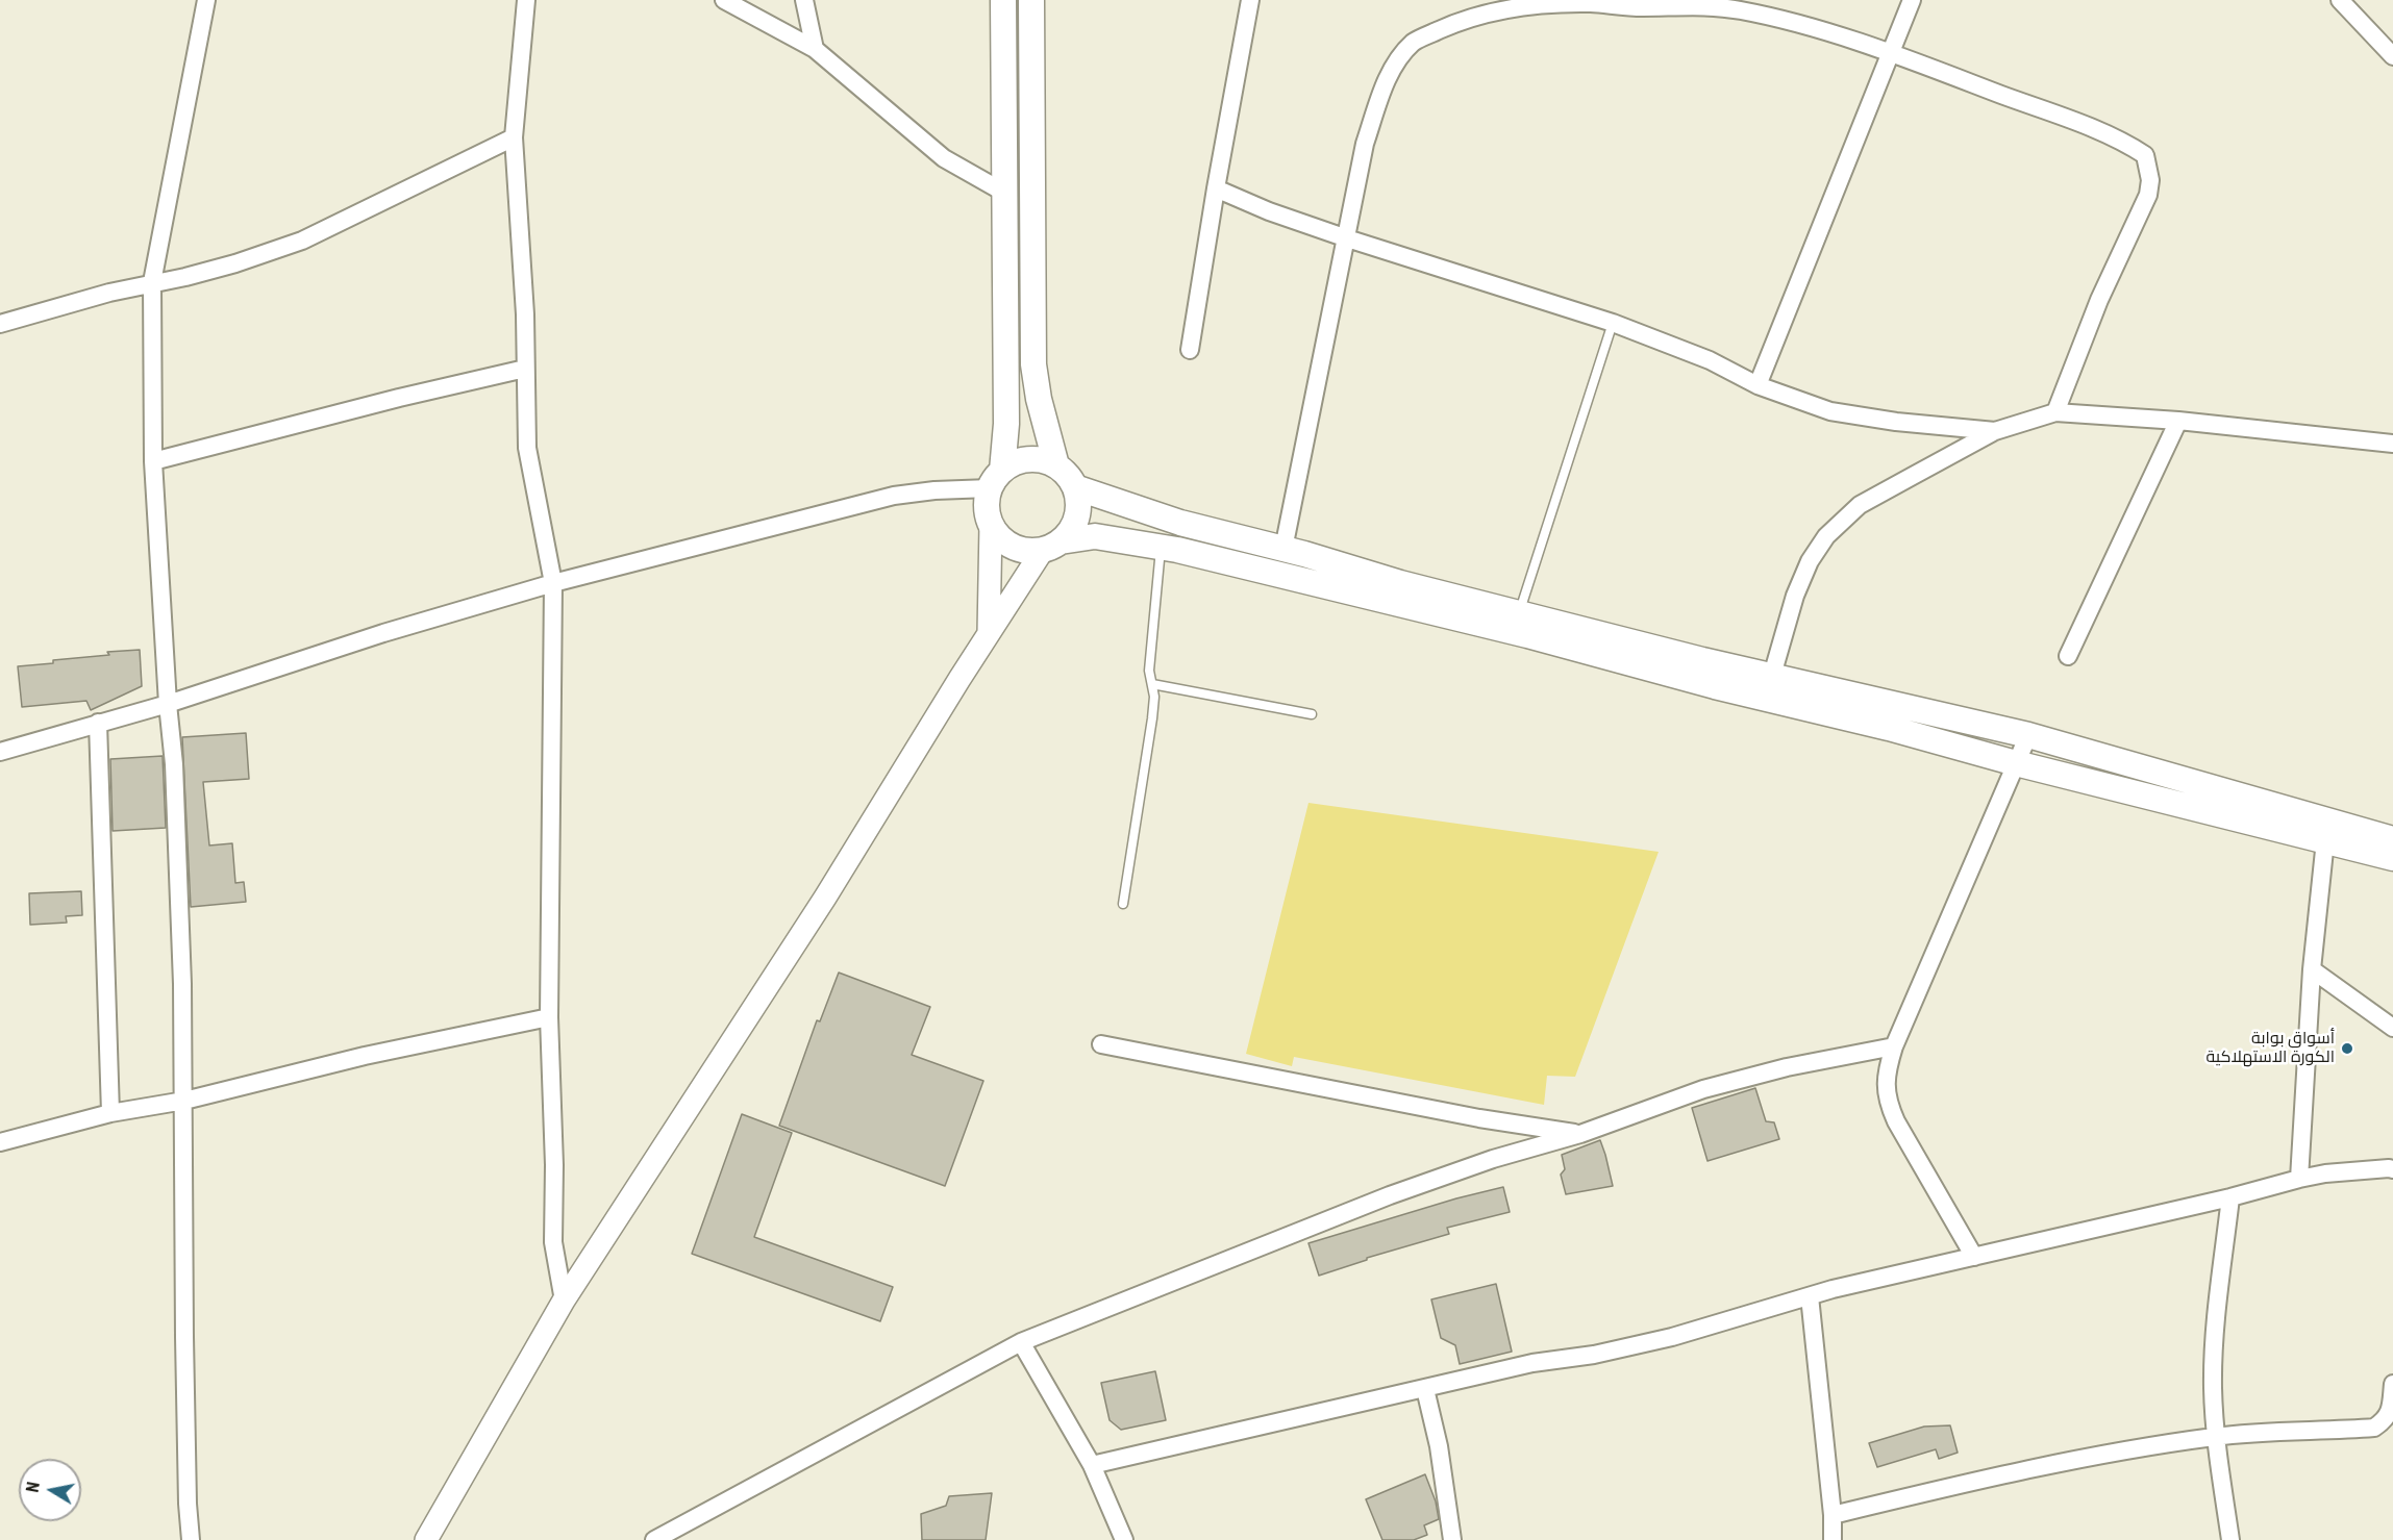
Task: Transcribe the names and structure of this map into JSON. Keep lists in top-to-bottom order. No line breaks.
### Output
{"places":["أسواق بوابة الكورة الاستهلاكية"],"north":"left"}
